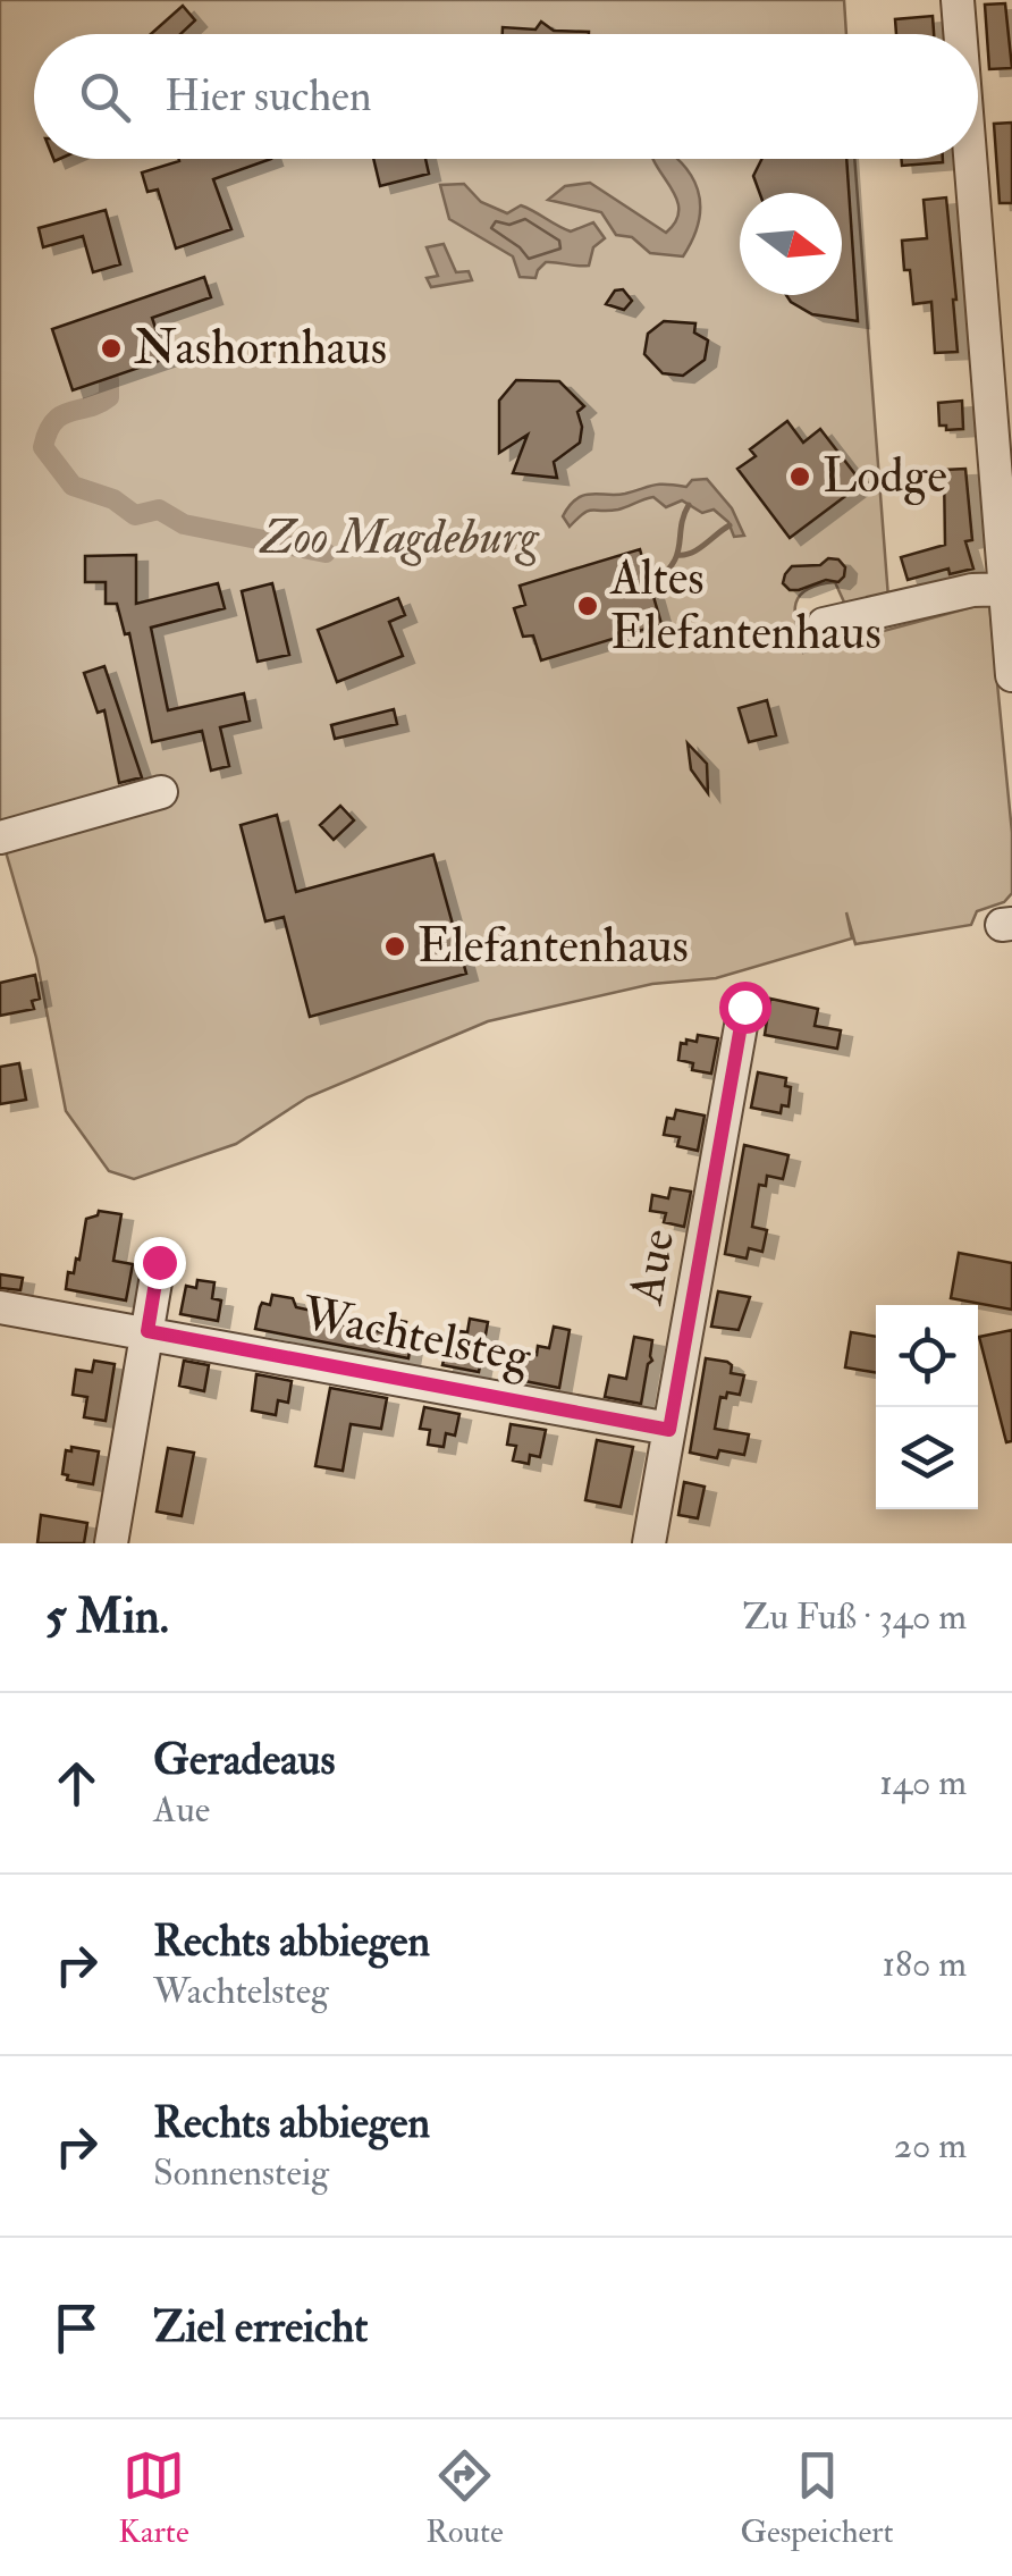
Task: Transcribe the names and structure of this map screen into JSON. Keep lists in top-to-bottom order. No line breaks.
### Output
{"streets":{"street":["Aue","Wachtelsteg"]},"crossings":[["Aue","Wachtelsteg"]],"parks":["Zoo Magdeburg"],"places":["Nashornhaus","Lodge","Altes Elefantenhaus","Elefantenhaus"],"north":"right","page":{"search":"Hier suchen","heading":["5 Min.","Zu Fuß · 340 m"],"list":[["Geradeaus","Aue","140 m"],["Rechts abbiegen","Wachtelsteg","180 m"],["Rechts abbiegen","Sonnensteig","20 m"],"Ziel erreicht"],"nav":["Karte","Route","Gespeichert"]}}
